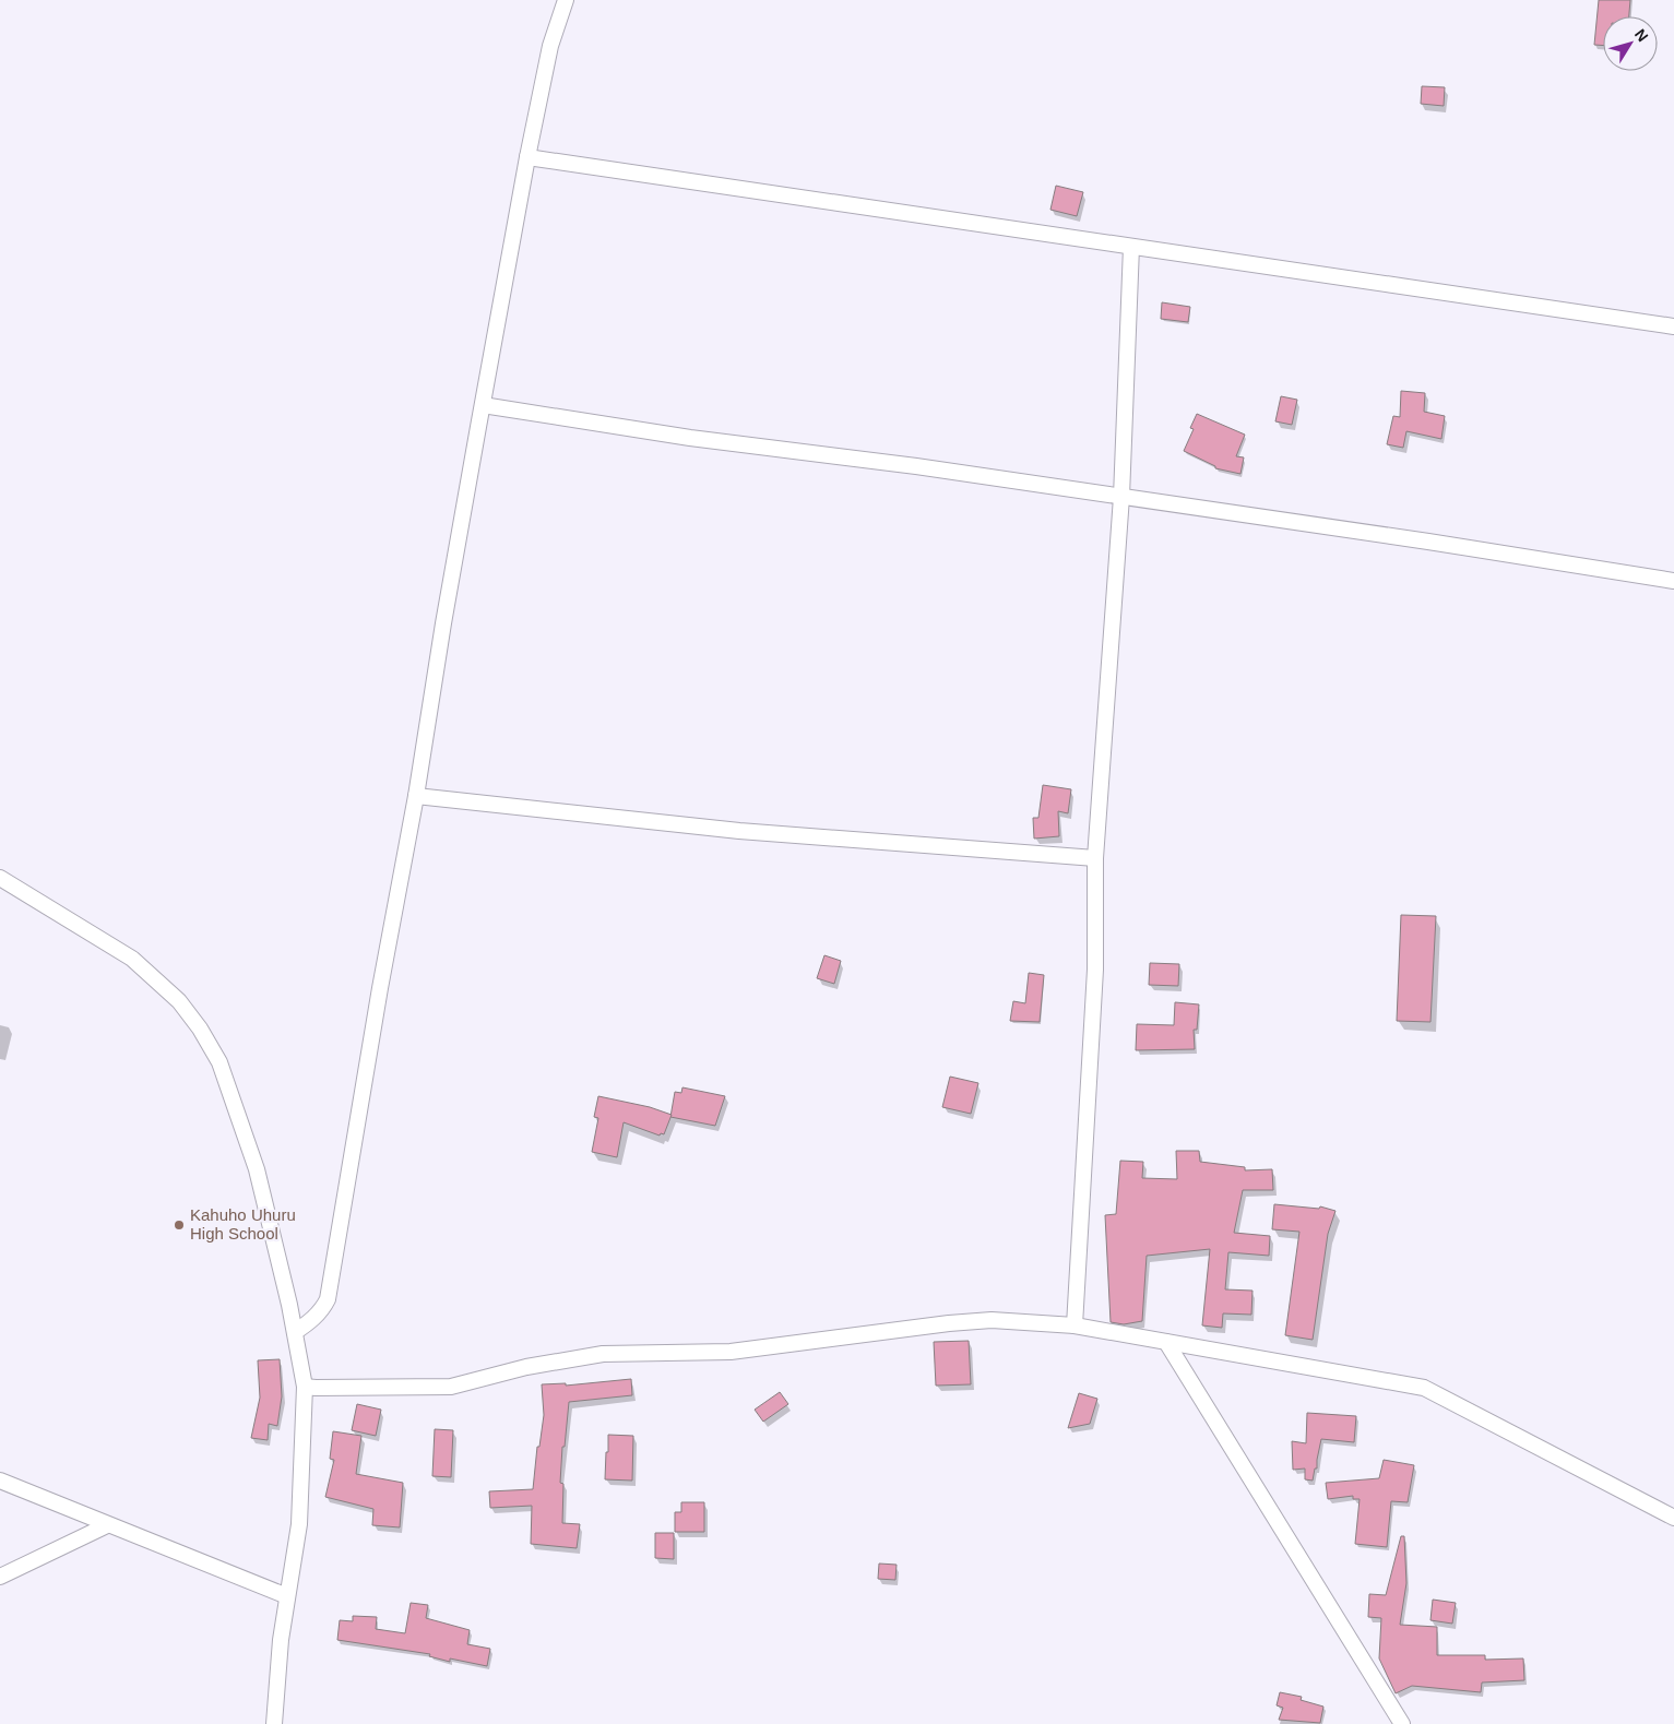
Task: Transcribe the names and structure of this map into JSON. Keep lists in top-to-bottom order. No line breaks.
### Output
{"places":["Kahuho Uhuru High School"],"north":"top right"}
